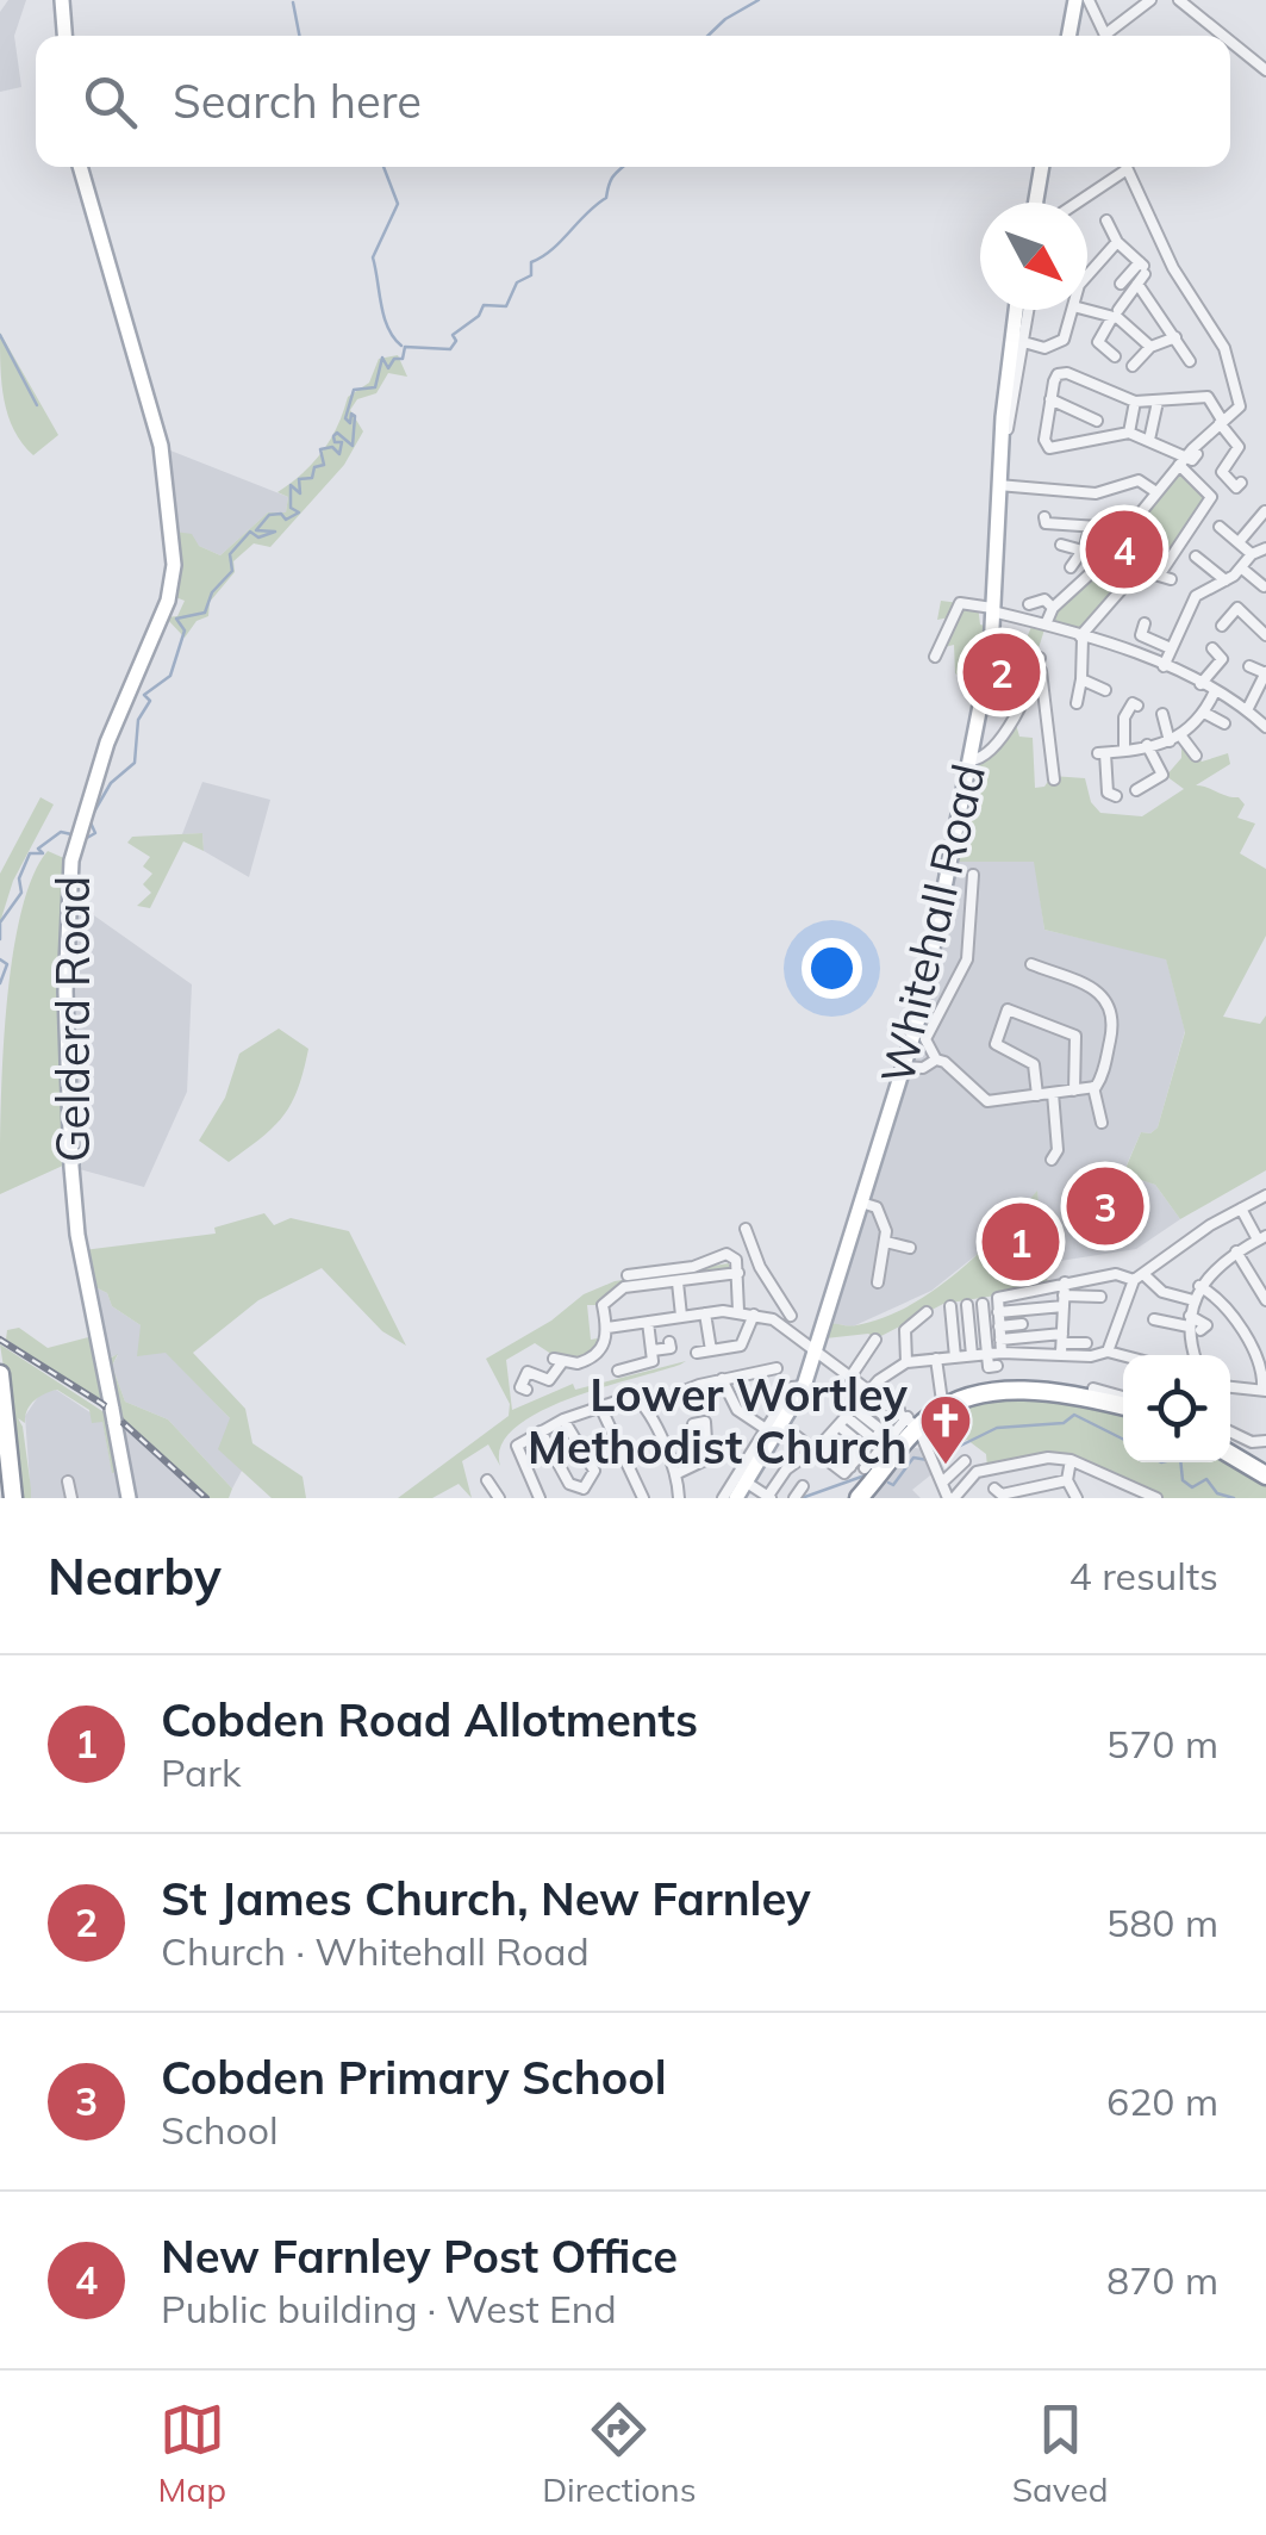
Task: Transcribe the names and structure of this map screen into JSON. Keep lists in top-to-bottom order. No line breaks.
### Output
{"streets":{"main road":["Whitehall Road","Gelderd Road"]},"places":{"church":["Lower Wortley Methodist Church"]},"north":"bottom right","page":{"search":"Search here","pins":["4","2","3","1"],"heading":["Nearby","4 results"],"list":[{"mark":"1","name":"Cobden Road Allotments","note":"Park","value":"570 m"},{"mark":"2","name":"St James Church, New Farnley","note":"Church · Whitehall Road","value":"580 m"},{"mark":"3","name":"Cobden Primary School","note":"School","value":"620 m"},{"mark":"4","name":"New Farnley Post Office","note":"Public building · West End","value":"870 m"}],"nav":["Map","Directions","Saved"]}}
